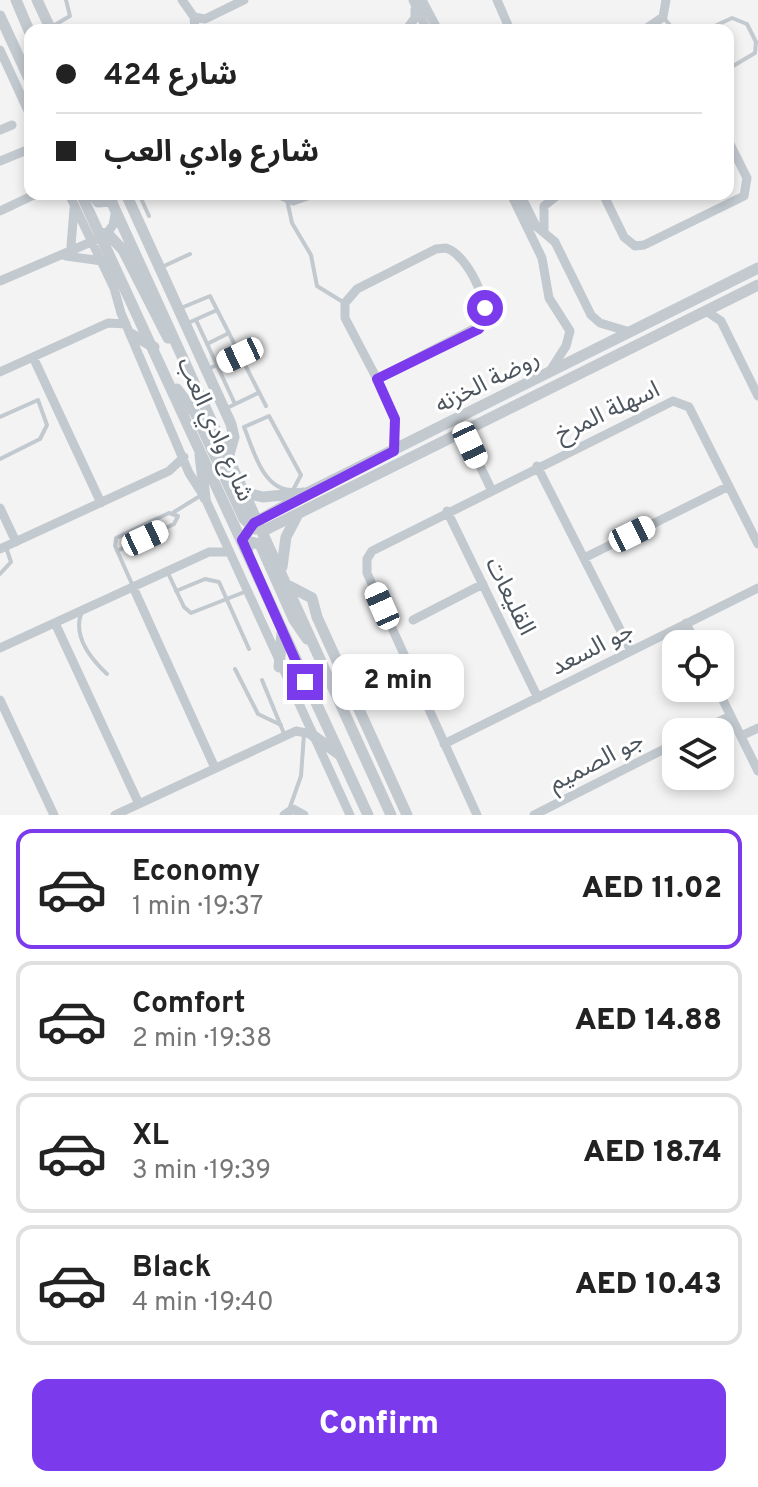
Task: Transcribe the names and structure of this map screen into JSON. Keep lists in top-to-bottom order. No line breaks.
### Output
{"streets":{"street":["روضة الخزنه","اسهلة المرخ","شارع وادي العب","القليعات","جو السعد","جو الصميم"]},"crossings":[["روضة الخزنه","شارع وادي العب"],["اسهلة المرخ","القليعات"],["اسهلة المرخ","جو السعد"],["القليعات","جو السعد"]],"page":{"banner":["شارع 424","شارع وادي العب"],"bubble":"2 min","list":[{"name":"Economy","note":"1 min · 19:37","value":"AED 11.02"},{"name":"Comfort","note":"2 min · 19:38","value":"AED 14.88"},{"name":"XL","note":"3 min · 19:39","value":"AED 18.74"},{"name":"Black","note":"4 min · 19:40","value":"AED 10.43"}],"buttons":"Confirm"}}
